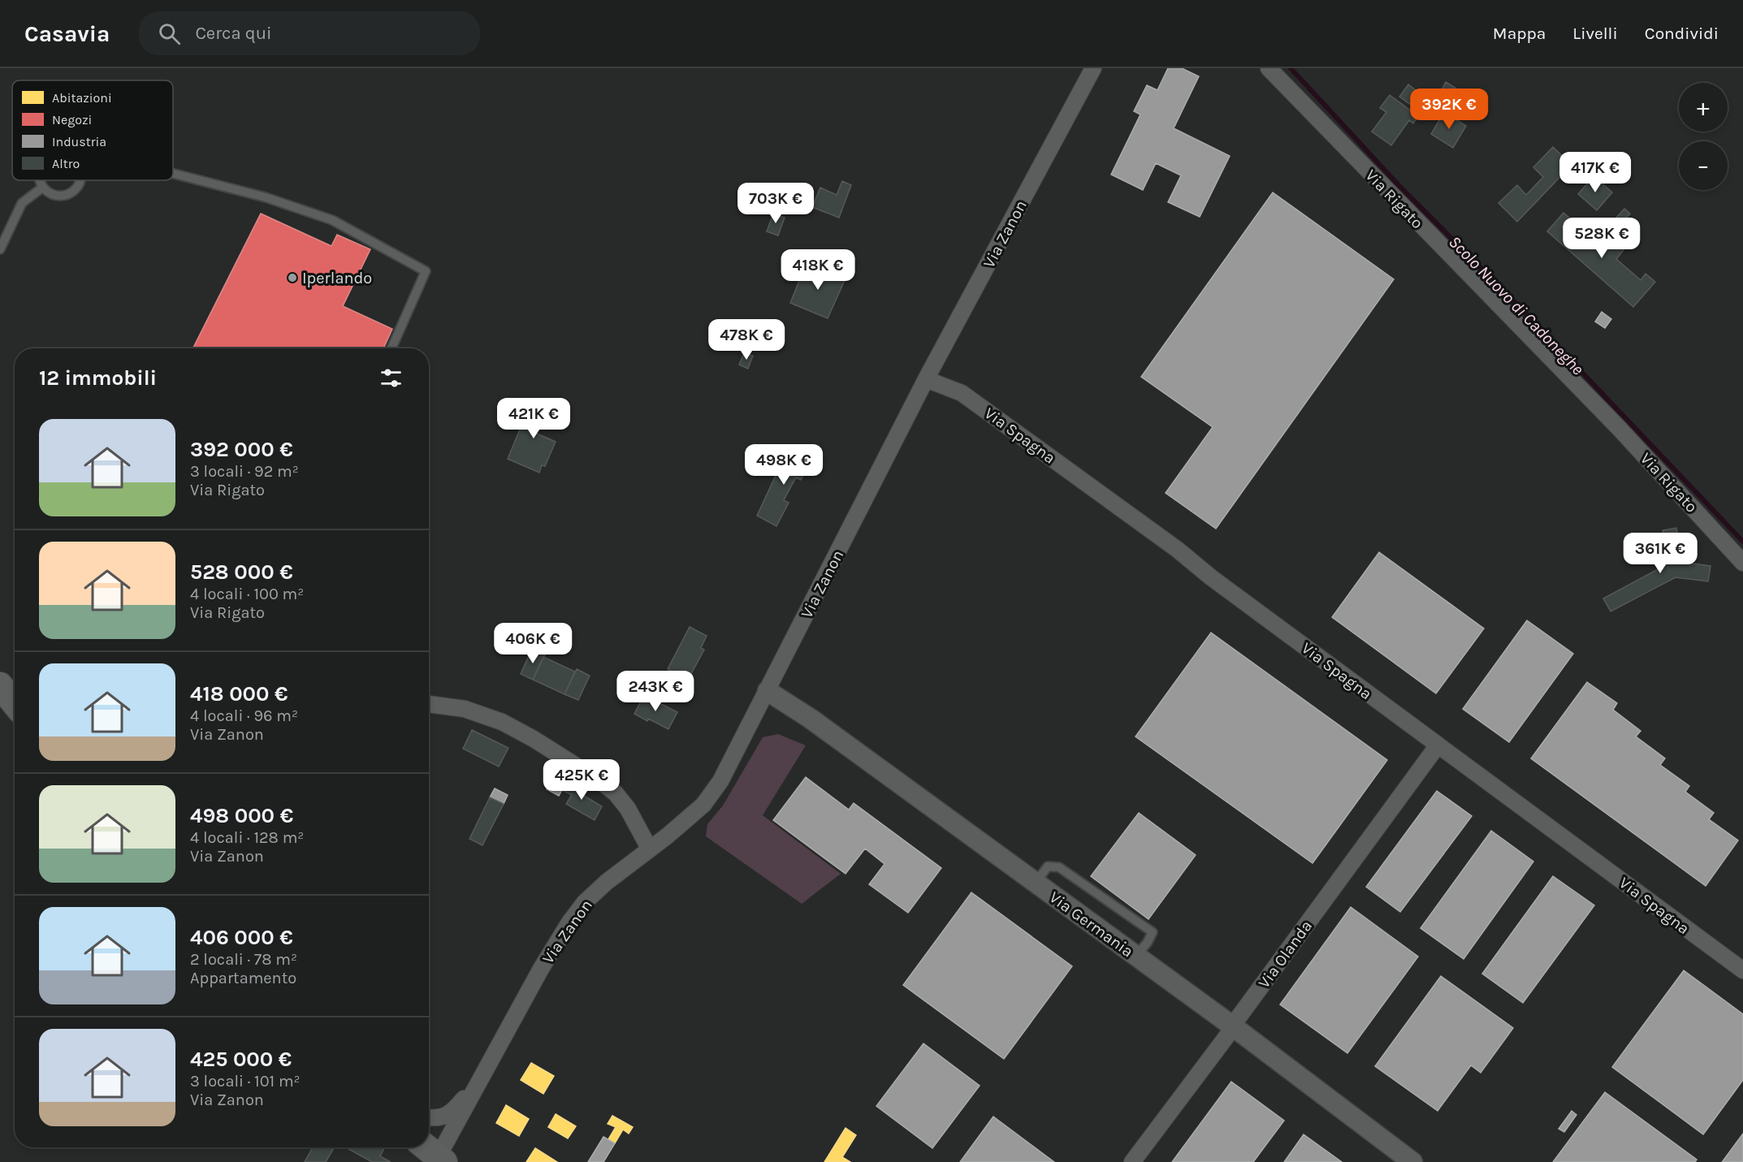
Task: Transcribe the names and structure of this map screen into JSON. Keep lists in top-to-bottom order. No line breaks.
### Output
{"streets":{"street":["Via Rigato","Via Zanon","Via Spagna","Via Germania","Via Olanda"]},"crossings":[["Via Zanon","Via Spagna"],["Via Zanon","Via Germania"],["Via Spagna","Via Olanda"],["Via Germania","Via Olanda"]],"water":["Scolo Nuovo di Cadoneghe"],"places":["Iperlando"],"legend":["Abitazioni","Negozi","Industria","Altro"],"page":{"header":"Casavia","search":"Cerca qui","nav":["Mappa","Livelli","Condividi"],"map_buttons":["+","−"],"price":["392K €","417K €","703K €","528K €","418K €","478K €","421K €","498K €","361K €","406K €","243K €","425K €"],"heading":"12 immobili","list":[{"name":"392 000 €","note":"3 locali · 92 m² · Via Rigato"},{"name":"528 000 €","note":"4 locali · 100 m² · Via Rigato"},{"name":"418 000 €","note":"4 locali · 96 m² · Via Zanon"},{"name":"498 000 €","note":"4 locali · 128 m² · Via Zanon"},{"name":"406 000 €","note":"2 locali · 78 m² · Appartamento"},{"name":"425 000 €","note":"3 locali · 101 m² · Via Zanon"}]}}
